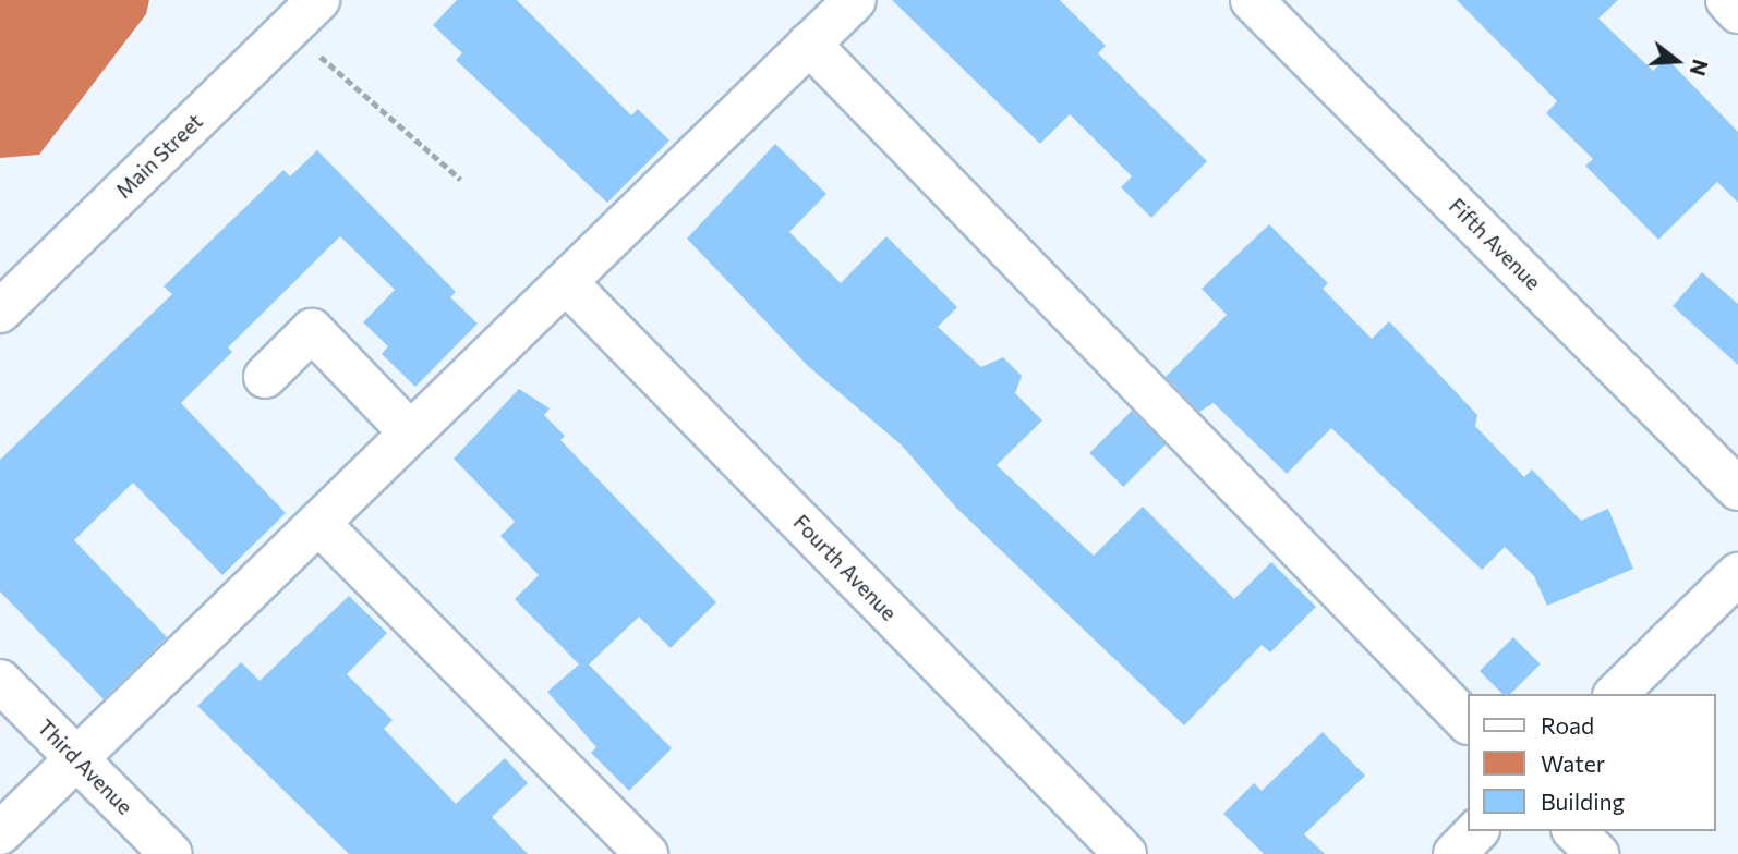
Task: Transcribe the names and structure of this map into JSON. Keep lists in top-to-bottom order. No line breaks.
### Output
{"streets":{"street":["Main Street","Fifth Avenue","Fourth Avenue","Third Avenue"]},"legend":["Road","Water","Building"],"north":"right"}
